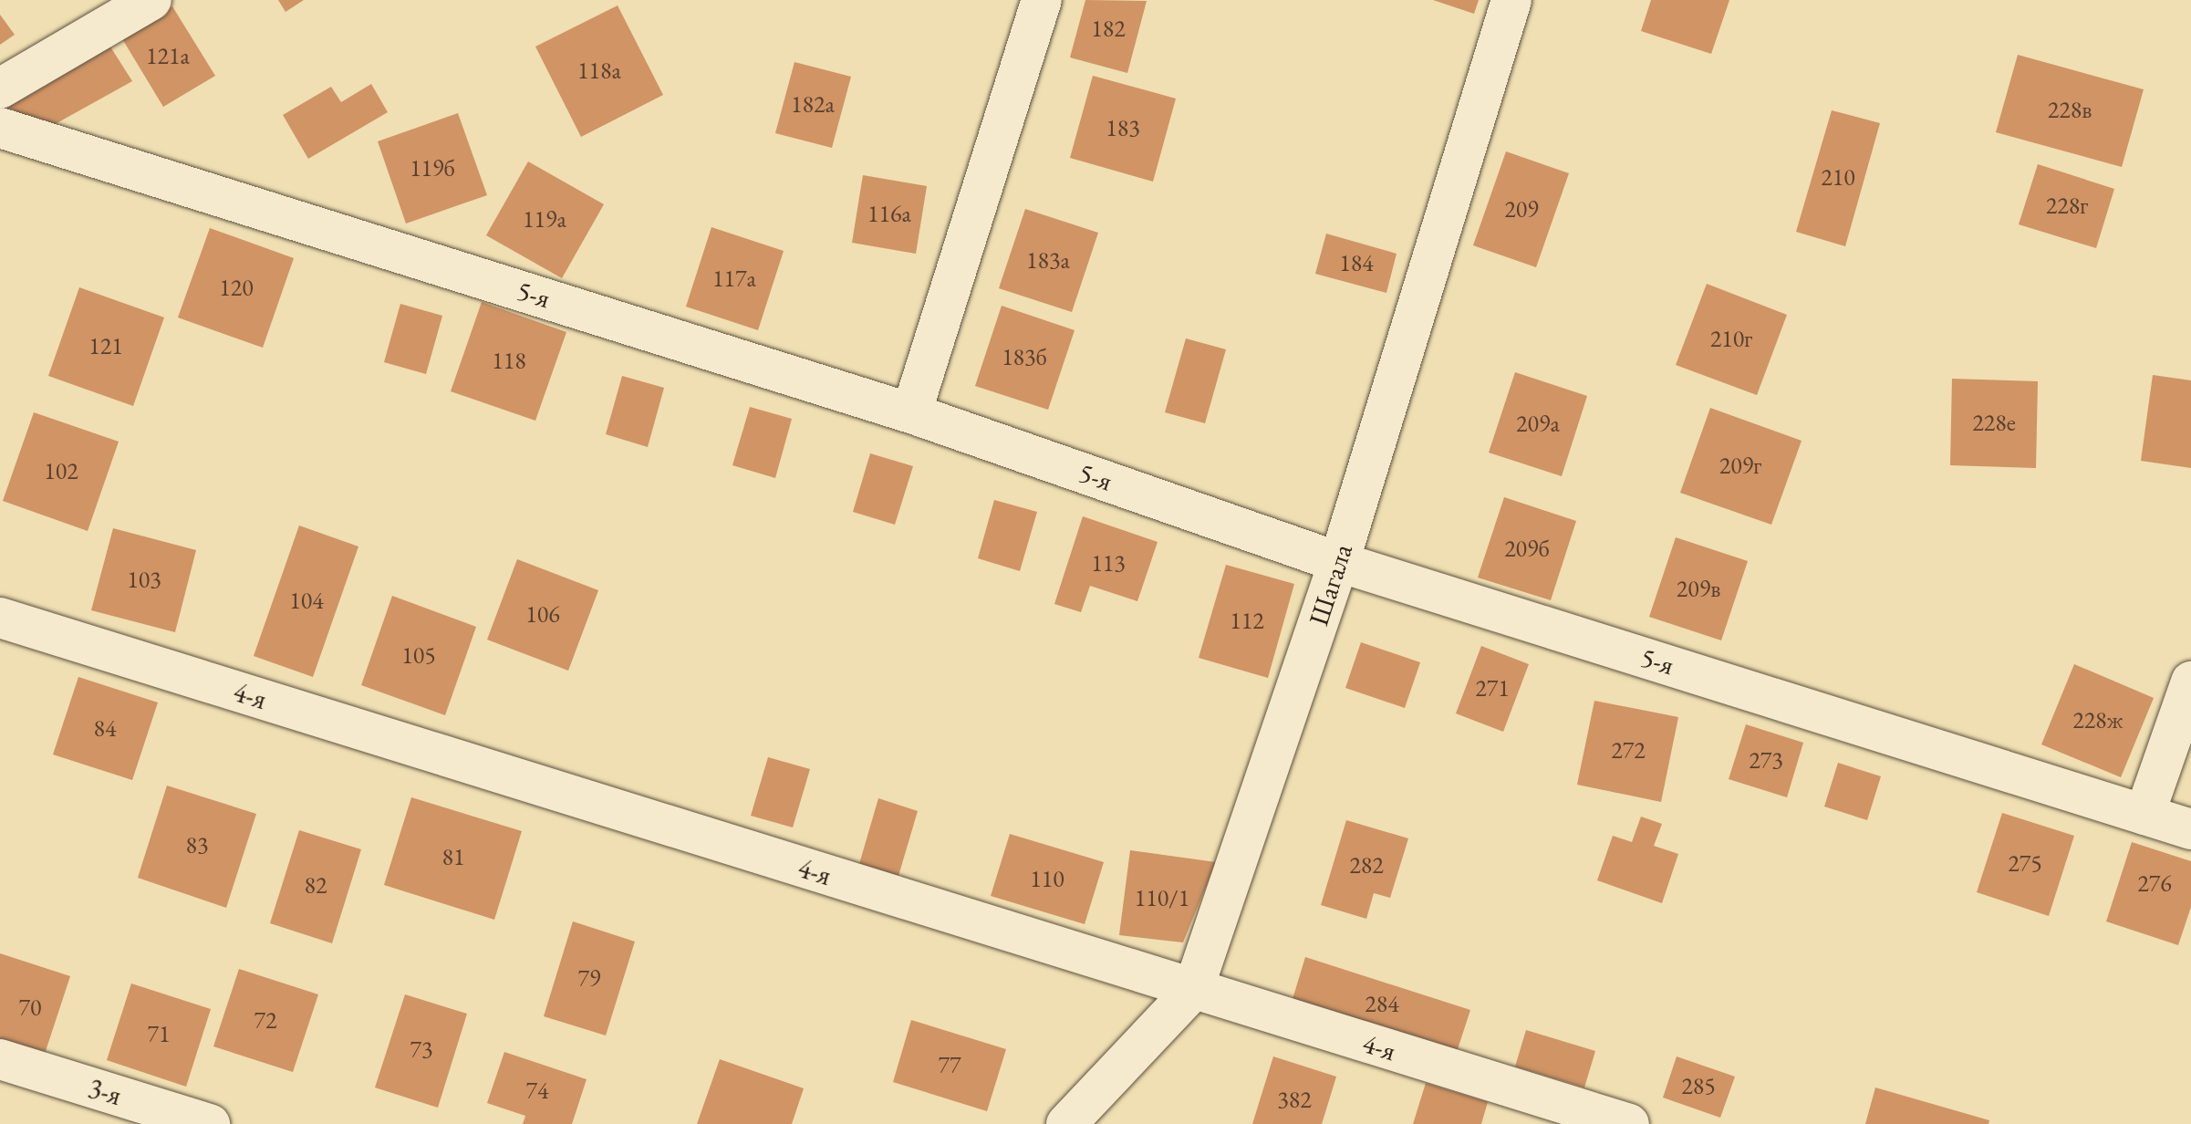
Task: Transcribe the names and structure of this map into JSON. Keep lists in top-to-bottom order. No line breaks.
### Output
{"streets":{"street":["5-я","Шагала","4-я","3-я"]},"crossings":[["5-я","Шагала"],["Шагала","4-я"]],"house_numbers":["182","121а","118а","182а","228в","183","119б","210","228г","209","116а","119а","183а","184","117а","120","210г","121","183б","118","228е","209а","209г","102","209б","113","103","209в","104","106","112","105","271","228ж","84","272","273","83","81","275","282","110","276","82","110/1","79","284","70","72","71","73","77","285","74","382"]}
